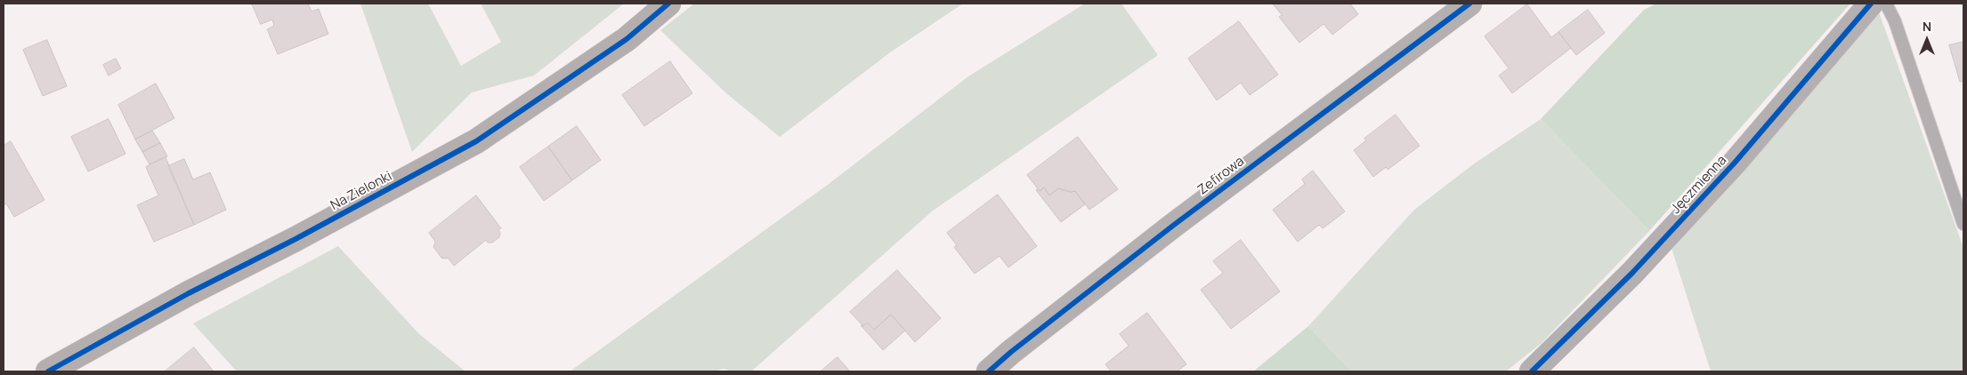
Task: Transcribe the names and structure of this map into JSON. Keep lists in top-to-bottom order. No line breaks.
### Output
{"streets":{"street":["Zefirowa","Jęczmienna","Na Zielonki"]},"north":"top"}
